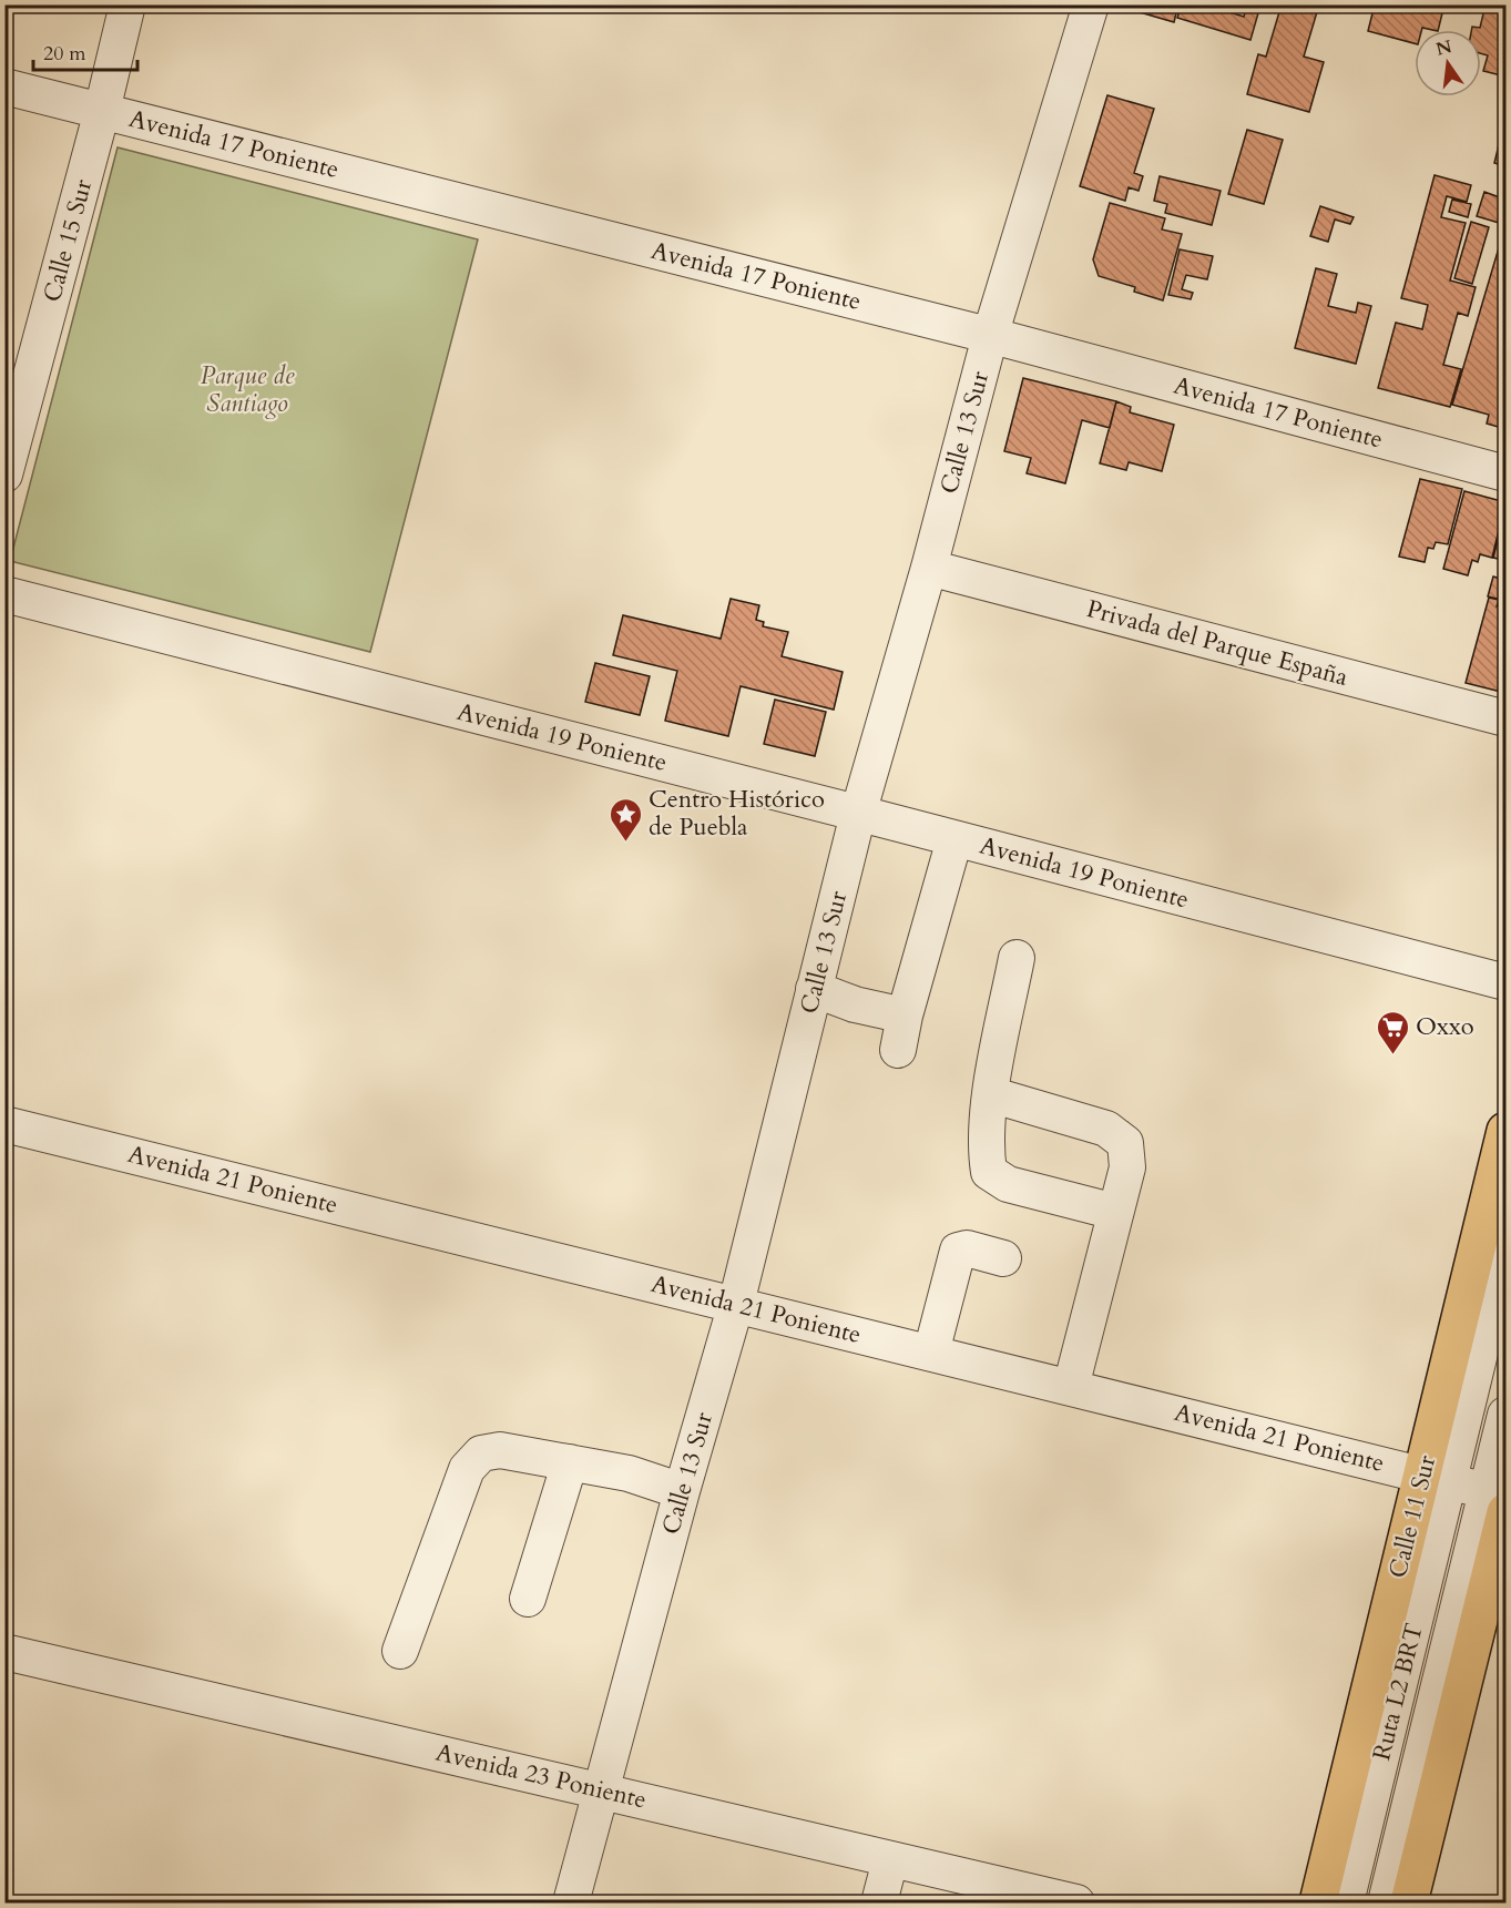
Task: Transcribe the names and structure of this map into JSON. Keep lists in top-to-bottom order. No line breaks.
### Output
{"streets":{"main road":["Calle 11 Sur"],"street":["Avenida 17 Poniente","Calle 15 Sur","Calle 13 Sur","Privada del Parque España","Avenida 19 Poniente","Avenida 21 Poniente","Ruta L2 BRT","Avenida 23 Poniente"]},"crossings":[["Avenida 17 Poniente","Calle 15 Sur"],["Avenida 17 Poniente","Calle 13 Sur"],["Calle 13 Sur","Privada del Parque España"],["Calle 13 Sur","Avenida 19 Poniente"],["Calle 13 Sur","Avenida 21 Poniente"],["Calle 13 Sur","Avenida 23 Poniente"],["Avenida 21 Poniente","Calle 11 Sur"],["Avenida 21 Poniente","Ruta L2 BRT"],["Calle 11 Sur","Ruta L2 BRT"]],"parks":["Parque de Santiago"],"places":{"place":["Centro Histórico de Puebla"],"supermarket":["Oxxo"]},"scale_bar":"20 m","north":"top"}
